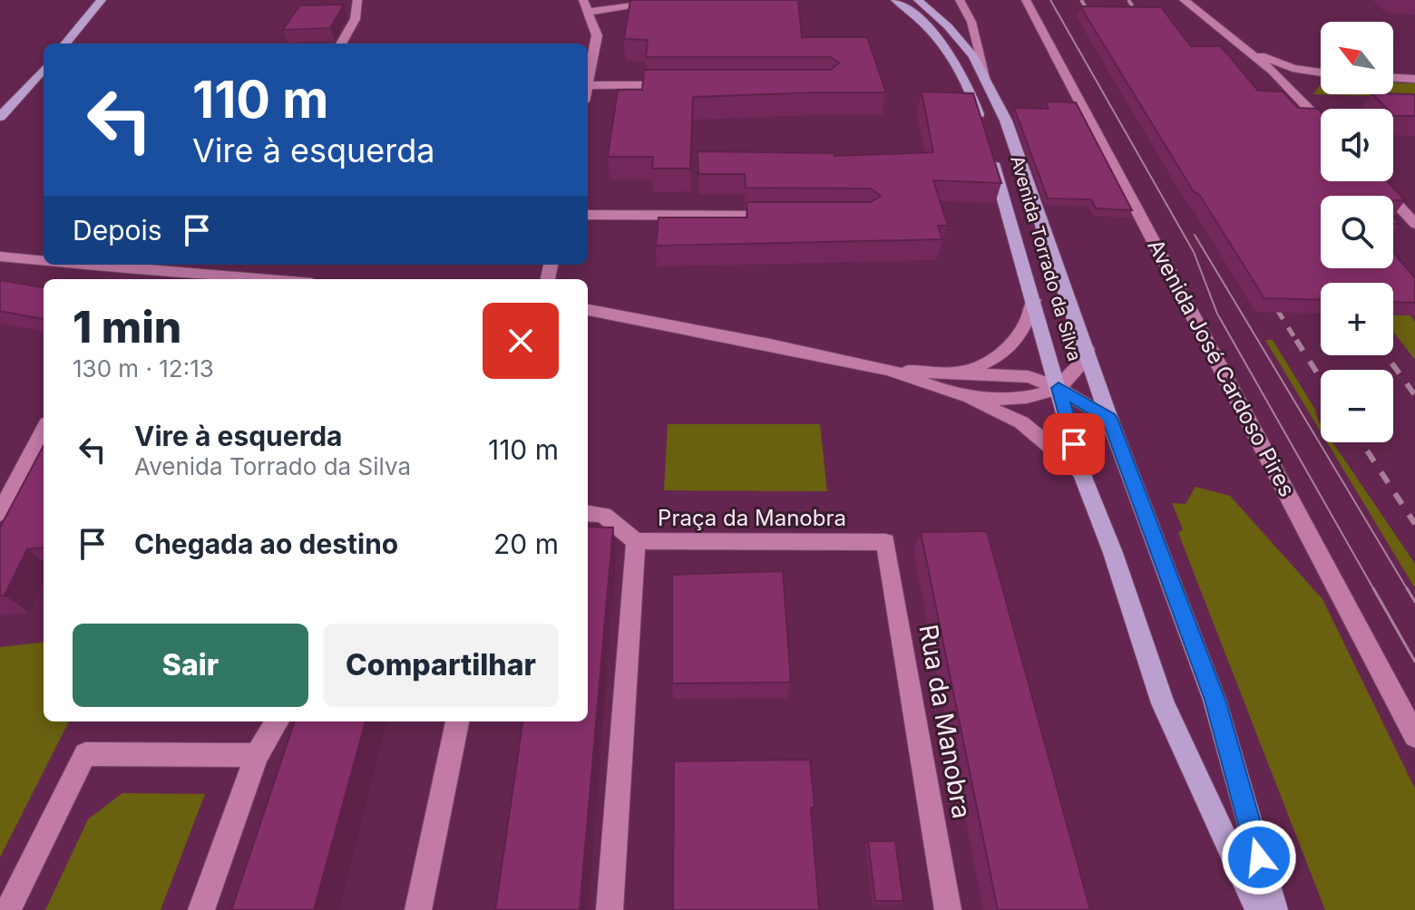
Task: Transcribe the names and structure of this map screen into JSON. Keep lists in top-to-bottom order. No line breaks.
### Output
{"streets":{"main road":["Avenida Torrado da Silva"],"street":["Avenida José Cardoso Pires","Praça da Manobra","Rua da Manobra"]},"crossings":[["Praça da Manobra","Rua da Manobra"]],"north":"top left","page":{"map_buttons":["+","−"],"turn":["110 m","Vire à esquerda"],"then":"Depois","heading":["1 min","130 m · 12:13"],"list":[{"name":"Vire à esquerda","note":"Avenida Torrado da Silva","value":"110 m"},{"name":"Chegada ao destino","value":"20 m"}],"buttons":["Sair","Compartilhar"]}}
